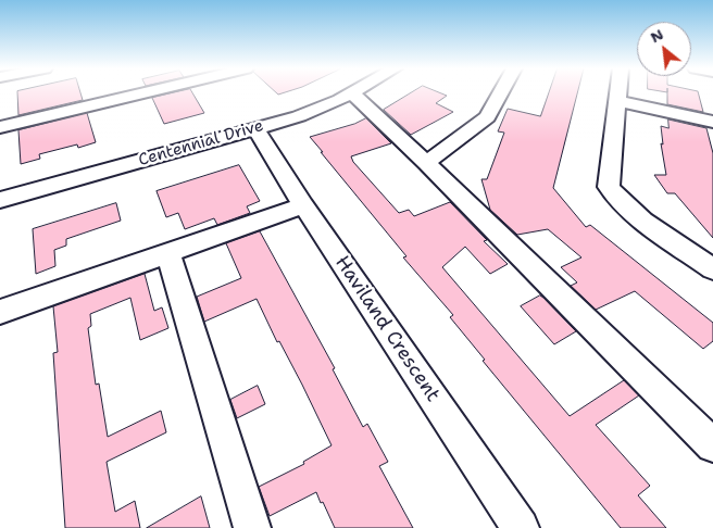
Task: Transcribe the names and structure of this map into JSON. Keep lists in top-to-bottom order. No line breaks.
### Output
{"streets":{"street":["Centennial Drive","Haviland Crescent"]},"crossings":[["Centennial Drive","Haviland Crescent"]],"north":"top left"}
